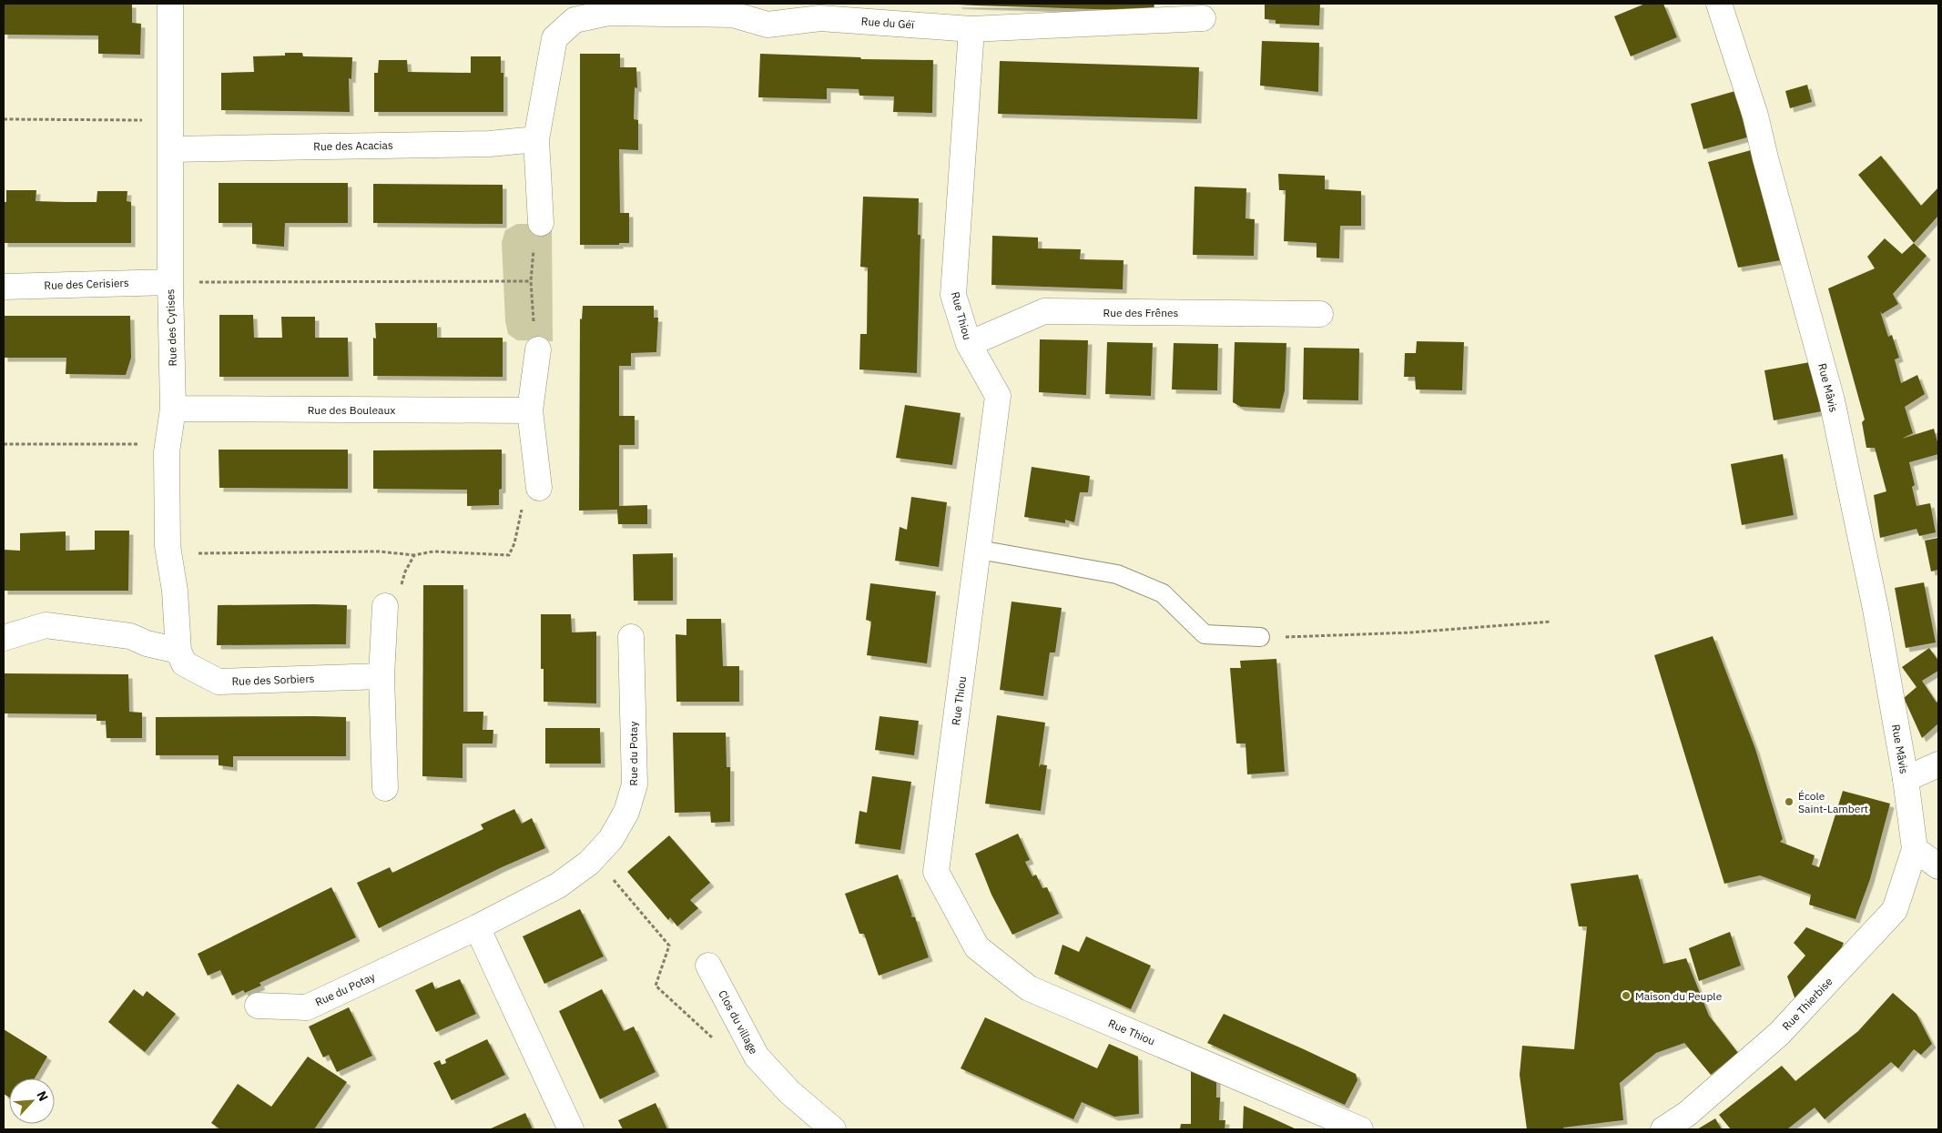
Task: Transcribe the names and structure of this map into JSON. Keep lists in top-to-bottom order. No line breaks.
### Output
{"streets":{"street":["Rue du Géï","Rue des Acacias","Rue des Cerisiers","Rue des Frênes","Rue Thiou","Rue des Cytises","Rue Mâvis","Rue des Bouleaux","Rue des Sorbiers","Rue du Potay","Rue Thierbise","Clos du village"]},"crossings":[["Rue du Géï","Rue des Acacias"],["Rue du Géï","Rue Thiou"],["Rue des Acacias","Rue des Cytises"],["Rue des Cerisiers","Rue des Cytises"],["Rue des Frênes","Rue Thiou"],["Rue des Cytises","Rue des Bouleaux"],["Rue des Cytises","Rue des Sorbiers"],["Rue Mâvis","Rue Thierbise"]],"places":["École Saint-Lambert","Maison du Peuple"],"north":"top right"}
